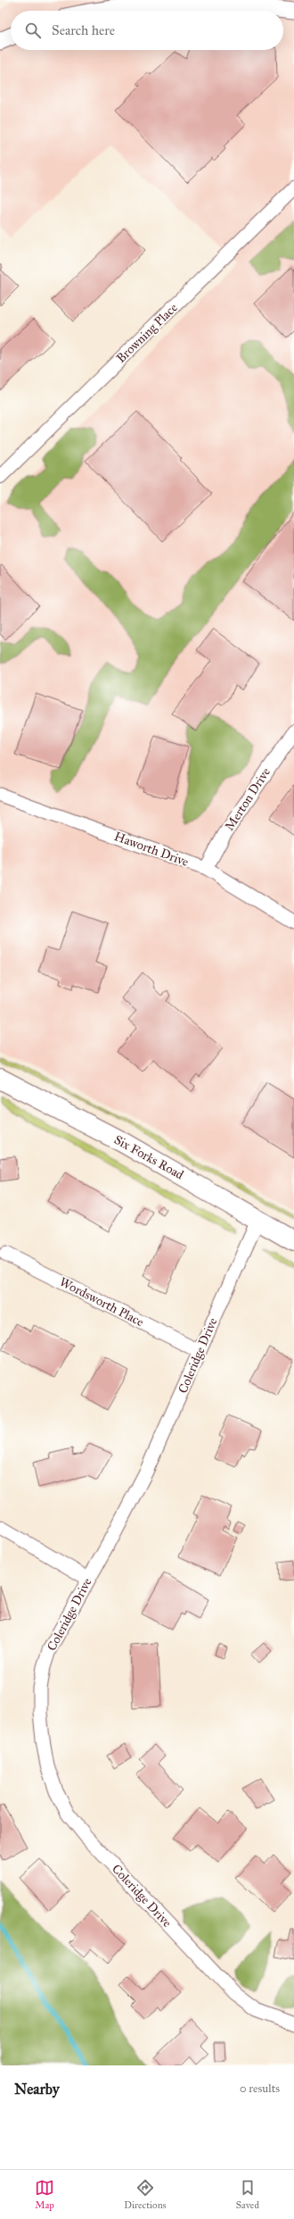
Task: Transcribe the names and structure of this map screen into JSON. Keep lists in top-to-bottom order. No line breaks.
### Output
{"streets":{"main road":["Six Forks Road"],"street":["Browning Place","Merton Drive","Haworth Drive","Wordsworth Place","Coleridge Drive"]},"crossings":[["Merton Drive","Haworth Drive"],["Six Forks Road","Coleridge Drive"],["Wordsworth Place","Coleridge Drive"]],"page":{"search":"Search here","heading":["Nearby","0 results"],"nav":["Map","Directions","Saved"]}}
